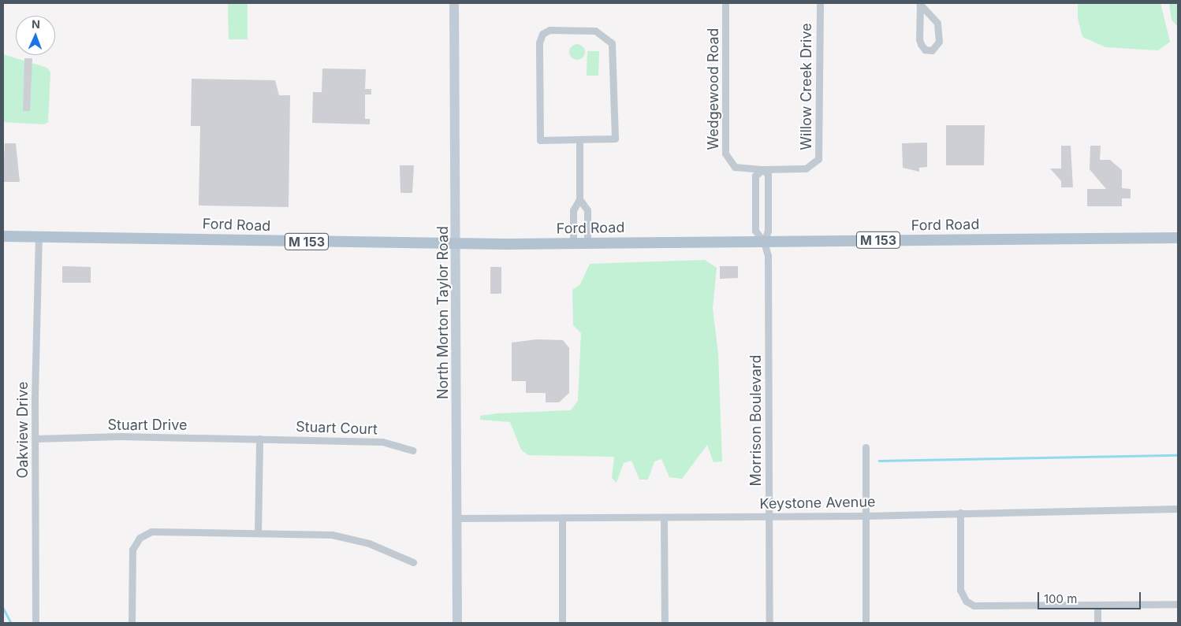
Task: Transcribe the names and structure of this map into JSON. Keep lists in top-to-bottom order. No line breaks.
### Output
{"streets":{"main road":["Ford Road","M 153"],"street":["Willow Creek Drive","Wedgewood Road","North Morton Taylor Road","Morrison Boulevard","Stuart Drive","Stuart Court","Oakview Drive","Keystone Avenue"]},"crossings":[["Willow Creek Drive","Wedgewood Road"],["Ford Road","North Morton Taylor Road"],["Ford Road","Morrison Boulevard"],["Ford Road","Oakview Drive"],["North Morton Taylor Road","Keystone Avenue"],["Morrison Boulevard","Keystone Avenue"],["Stuart Drive","Stuart Court"],["Stuart Drive","Oakview Drive"]],"scale_bar":"100 m","north":"top"}
